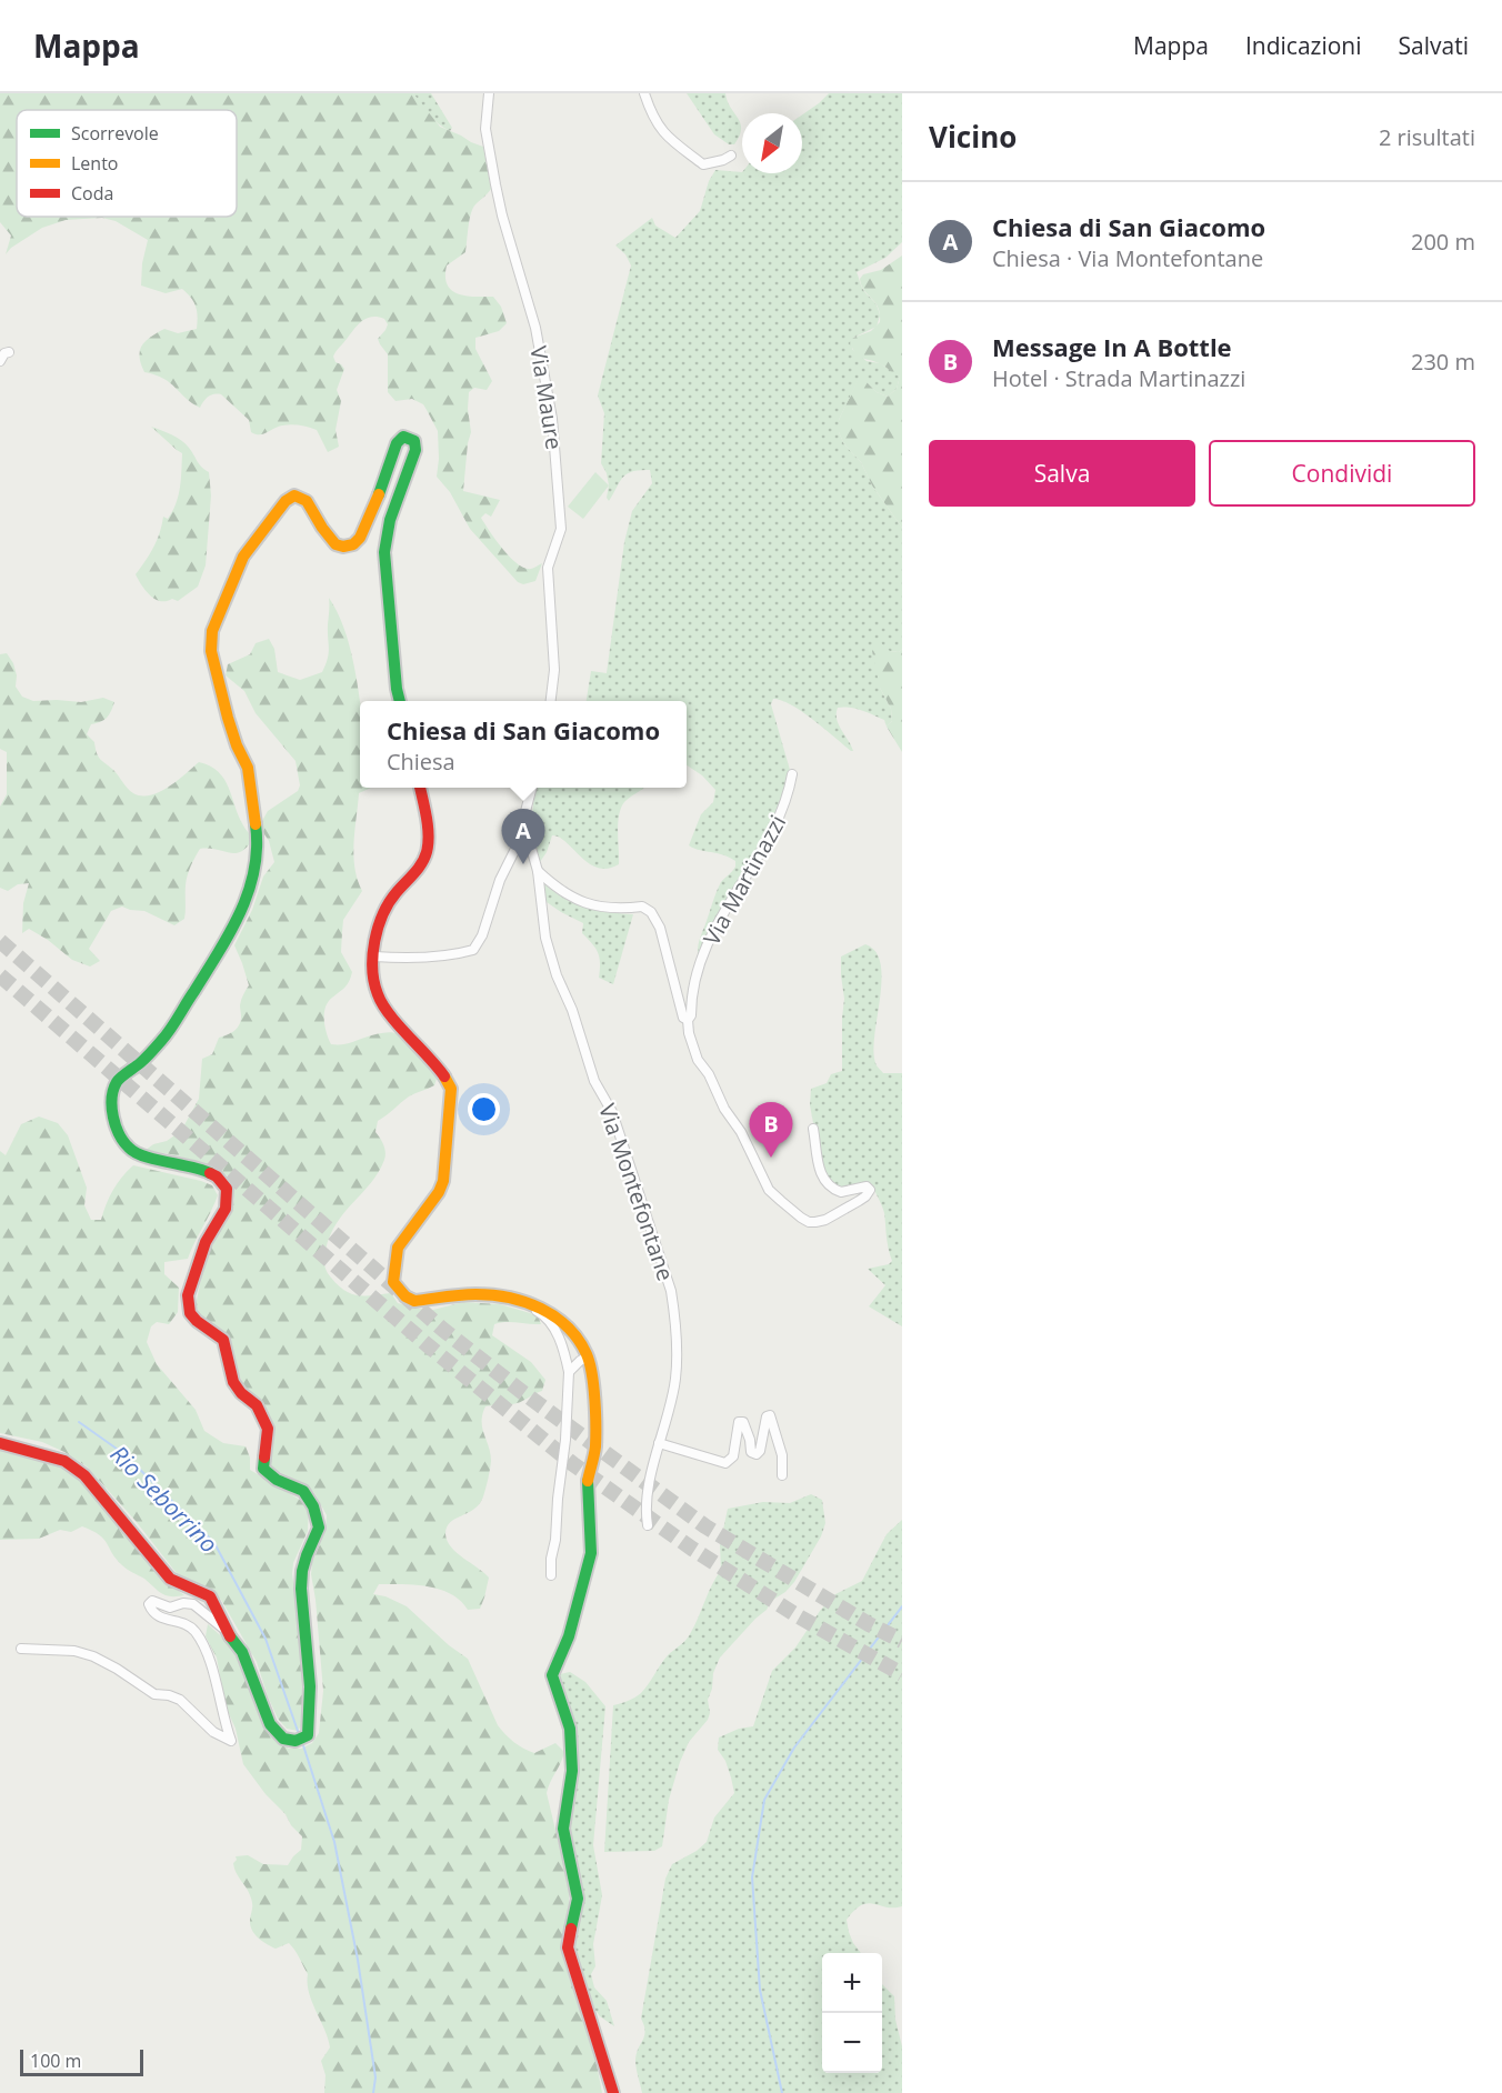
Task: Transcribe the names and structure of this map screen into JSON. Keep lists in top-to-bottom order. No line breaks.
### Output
{"streets":{"street":["Via Maure","Via Martinazzi","Via Montefontane"]},"water":["Rio Seborrino"],"legend":["Scorrevole","Lento","Coda"],"scale_bar":"100 m","north":"bottom left","page":{"header":"Mappa","nav":["Mappa","Indicazioni","Salvati"],"heading":["Vicino","2 risultati"],"list":[{"mark":"A","name":"Chiesa di San Giacomo","note":"Chiesa · Via Montefontane","value":"200 m"},{"mark":"B","name":"Message In A Bottle","note":"Hotel · Strada Martinazzi","value":"230 m"}],"buttons":["Salva","Condividi"],"popup":["Chiesa di San Giacomo","Chiesa"],"pins":["A","B"],"map_buttons":["+","−"],"scale":"100 m"}}
